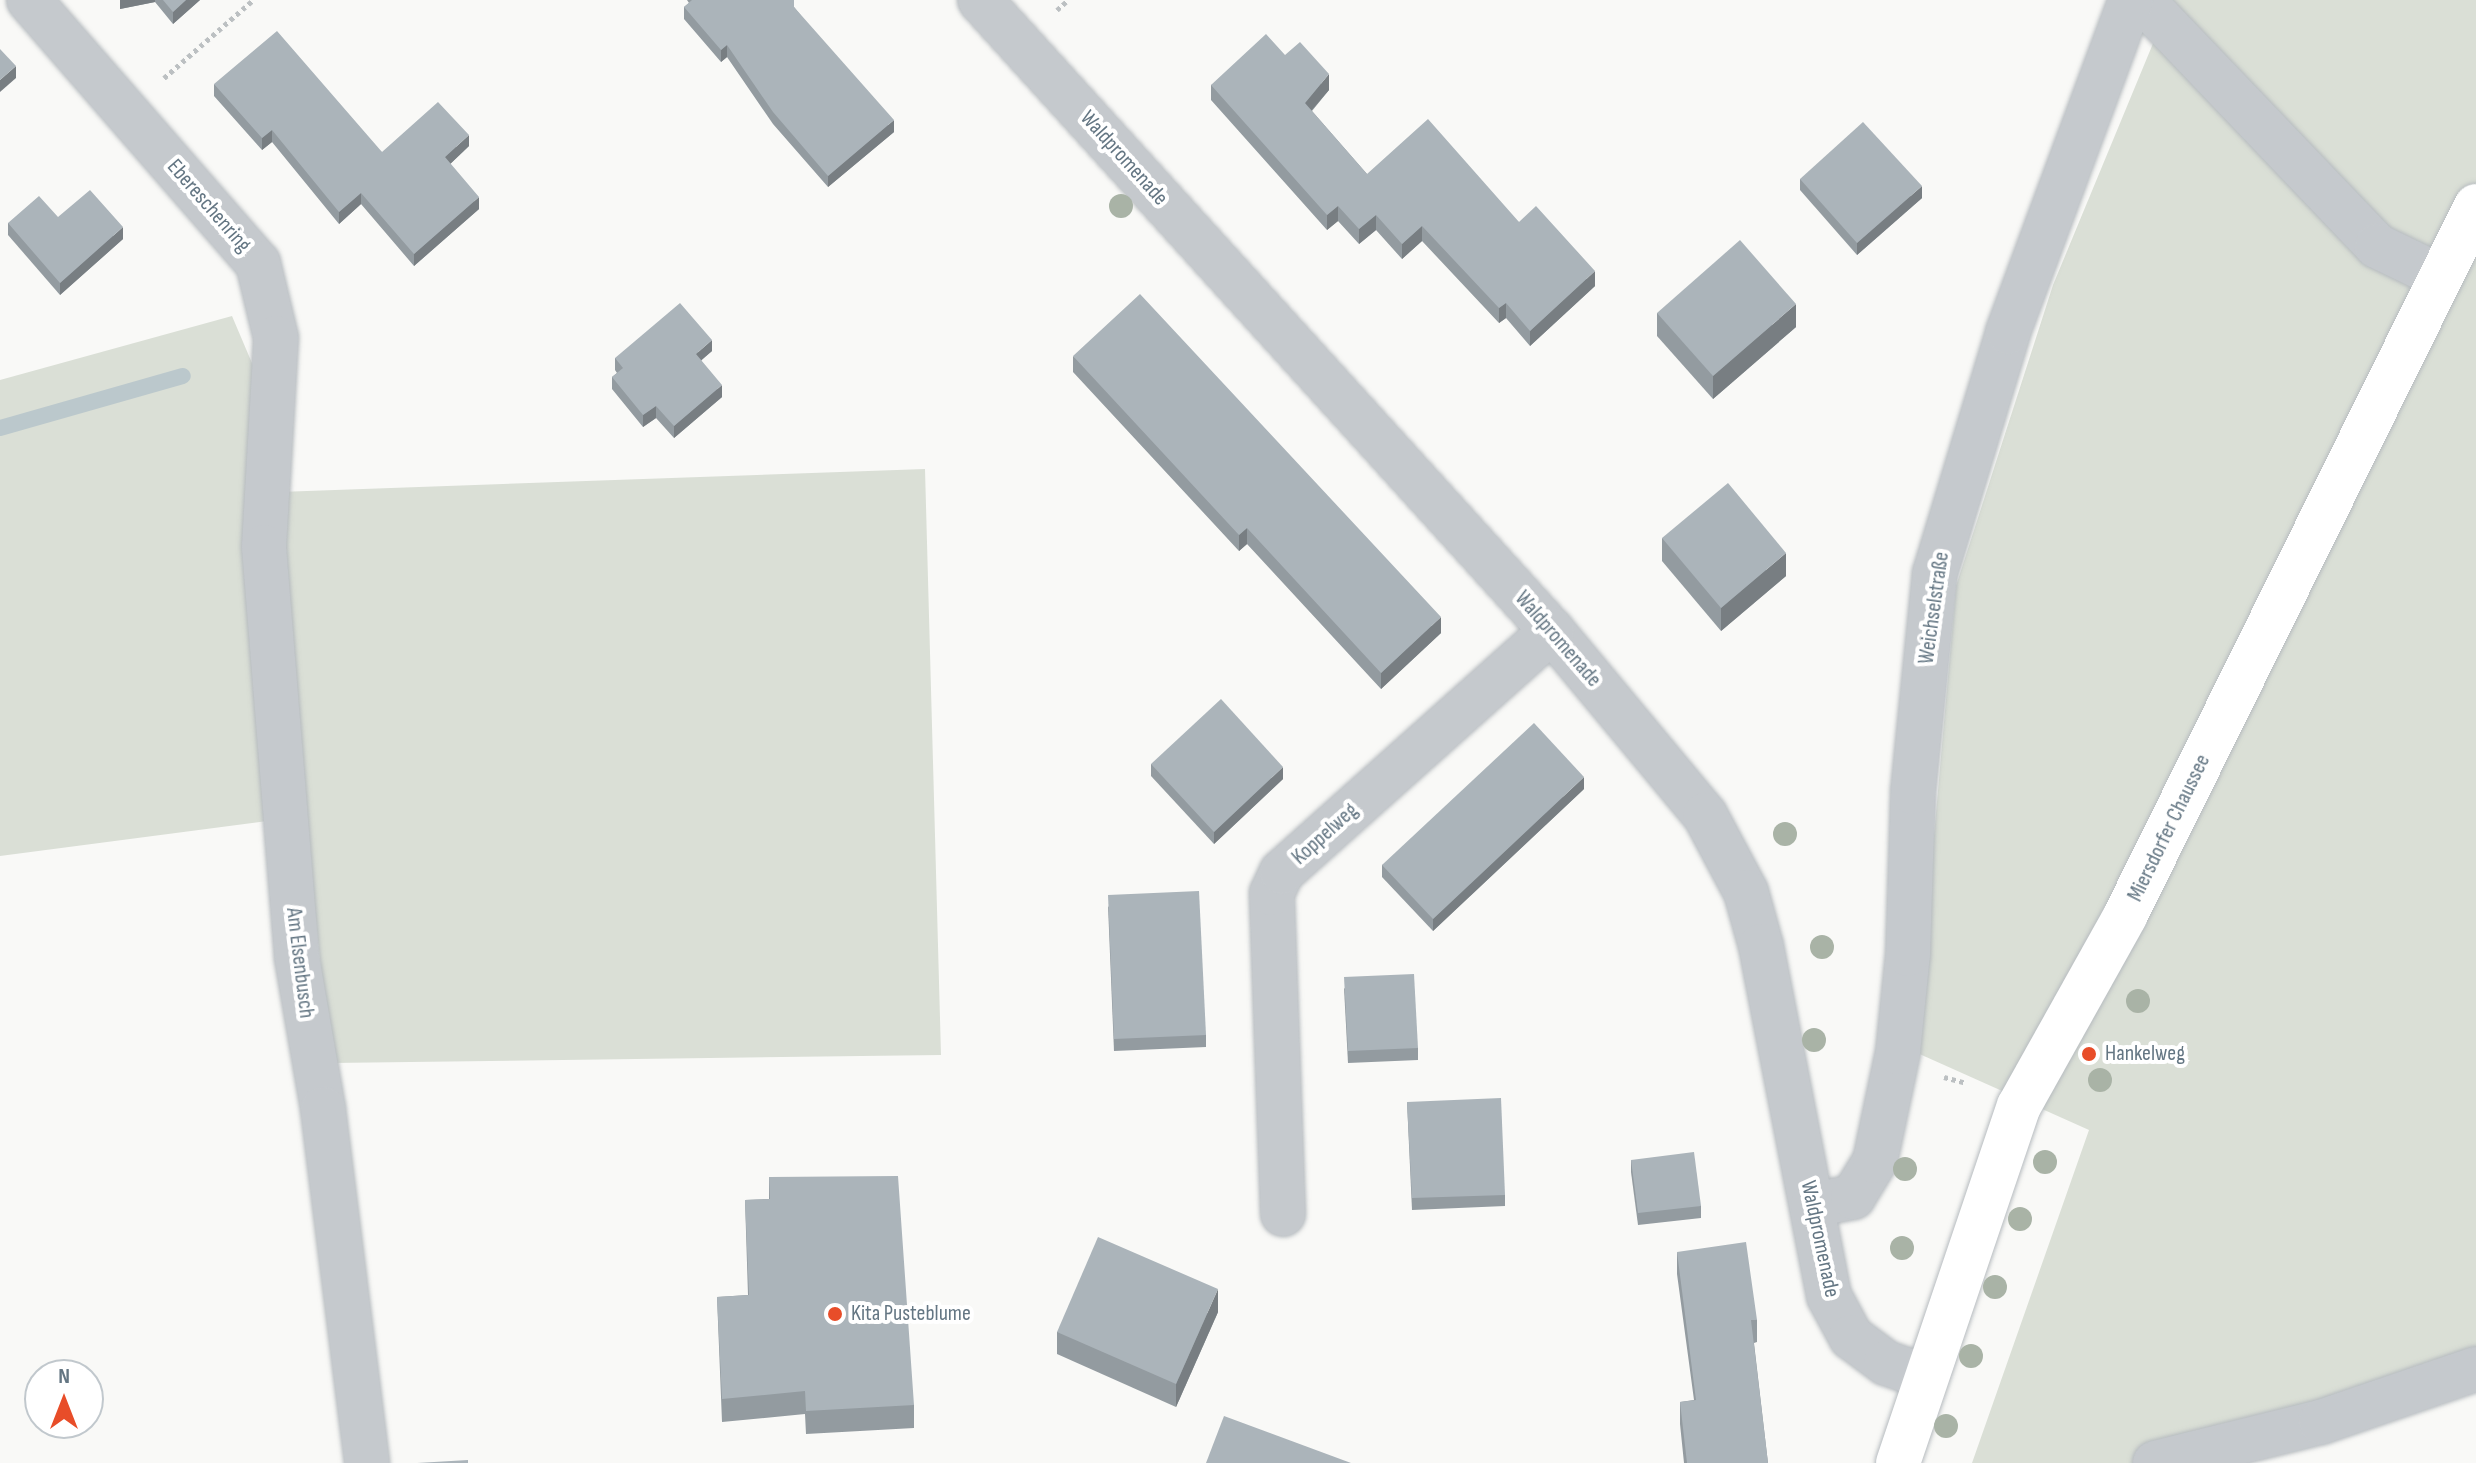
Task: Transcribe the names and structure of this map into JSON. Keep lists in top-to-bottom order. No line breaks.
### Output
{"streets":{"main road":["Miersdorfer Chaussee"],"street":["Waldpromenade","Ebereschenring","Weichselstraße","Koppelweg","Am Elsenbusch"]},"crossings":[["Waldpromenade","Weichselstraße"],["Waldpromenade","Miersdorfer Chaussee"],["Waldpromenade","Koppelweg"],["Ebereschenring","Am Elsenbusch"]],"places":["Hankelweg","Kita Pusteblume"],"north":"top"}
